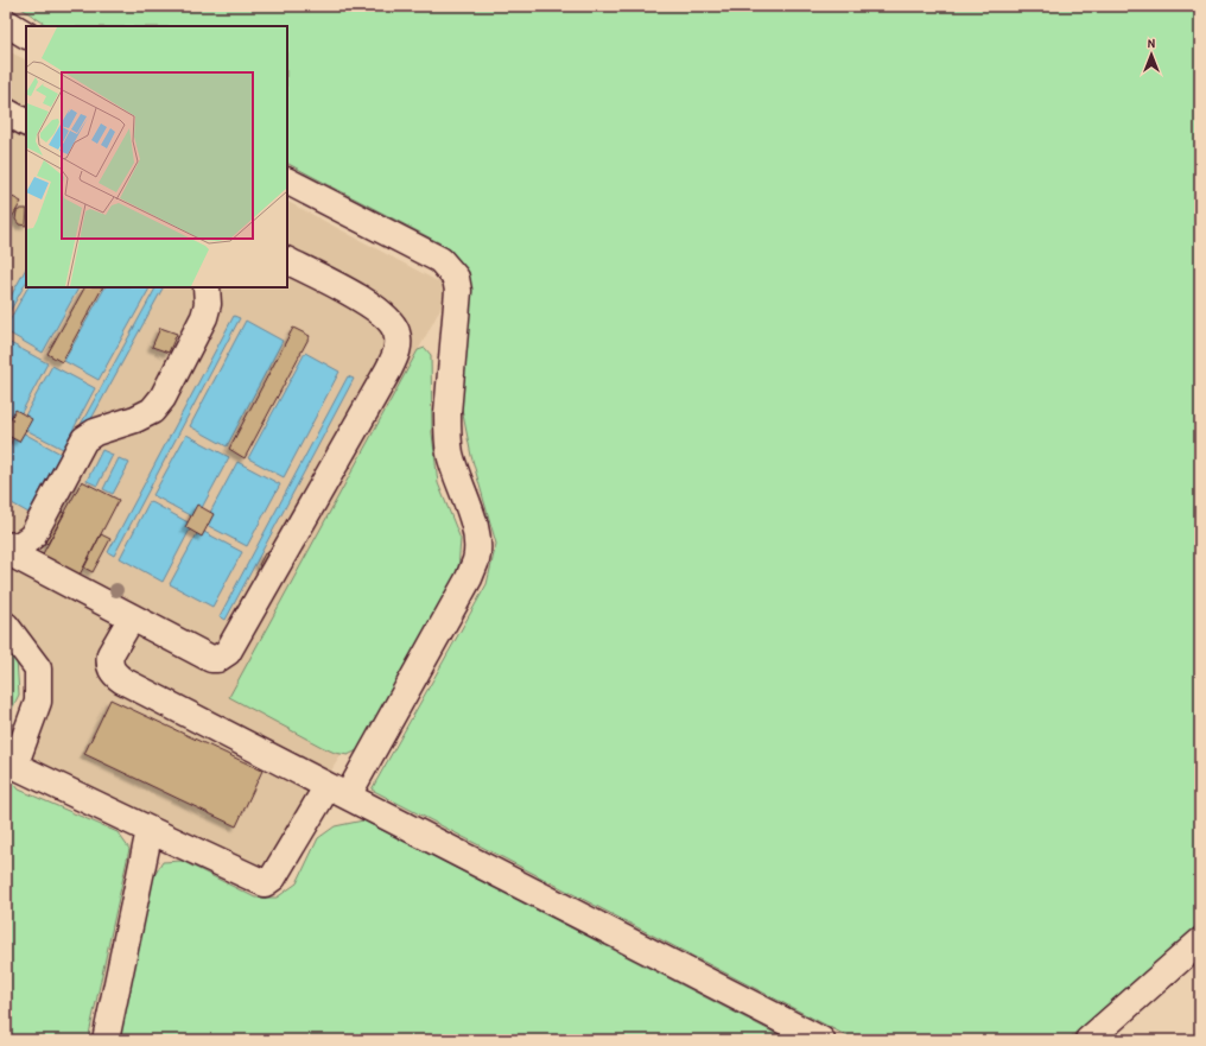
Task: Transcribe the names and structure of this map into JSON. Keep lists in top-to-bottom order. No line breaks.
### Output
{"north":"top"}
